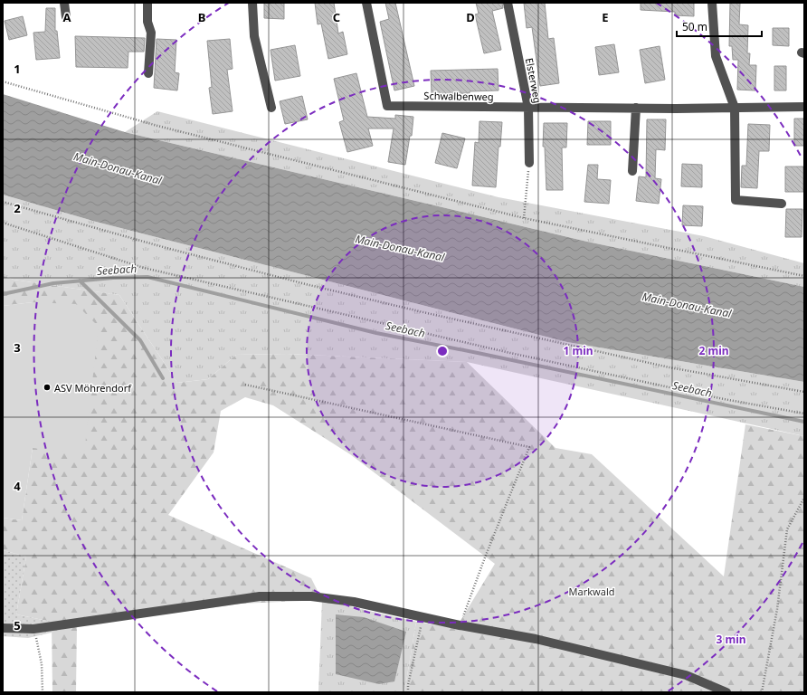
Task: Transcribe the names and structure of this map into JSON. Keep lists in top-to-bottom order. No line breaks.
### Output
{"streets":{"street":["Elsterweg","Schwalbenweg"]},"crossings":[["Elsterweg","Schwalbenweg"]],"water":["Main-Donau-Kanal","Seebach"],"parks":["Markwald"],"places":["ASV Möhrendorf"],"scale_bar":"50 m","grid":{"columns":["A","B","C","D","E"],"rows":["1","2","3","4","5"]},"rings":["1 min","2 min","3 min"]}
